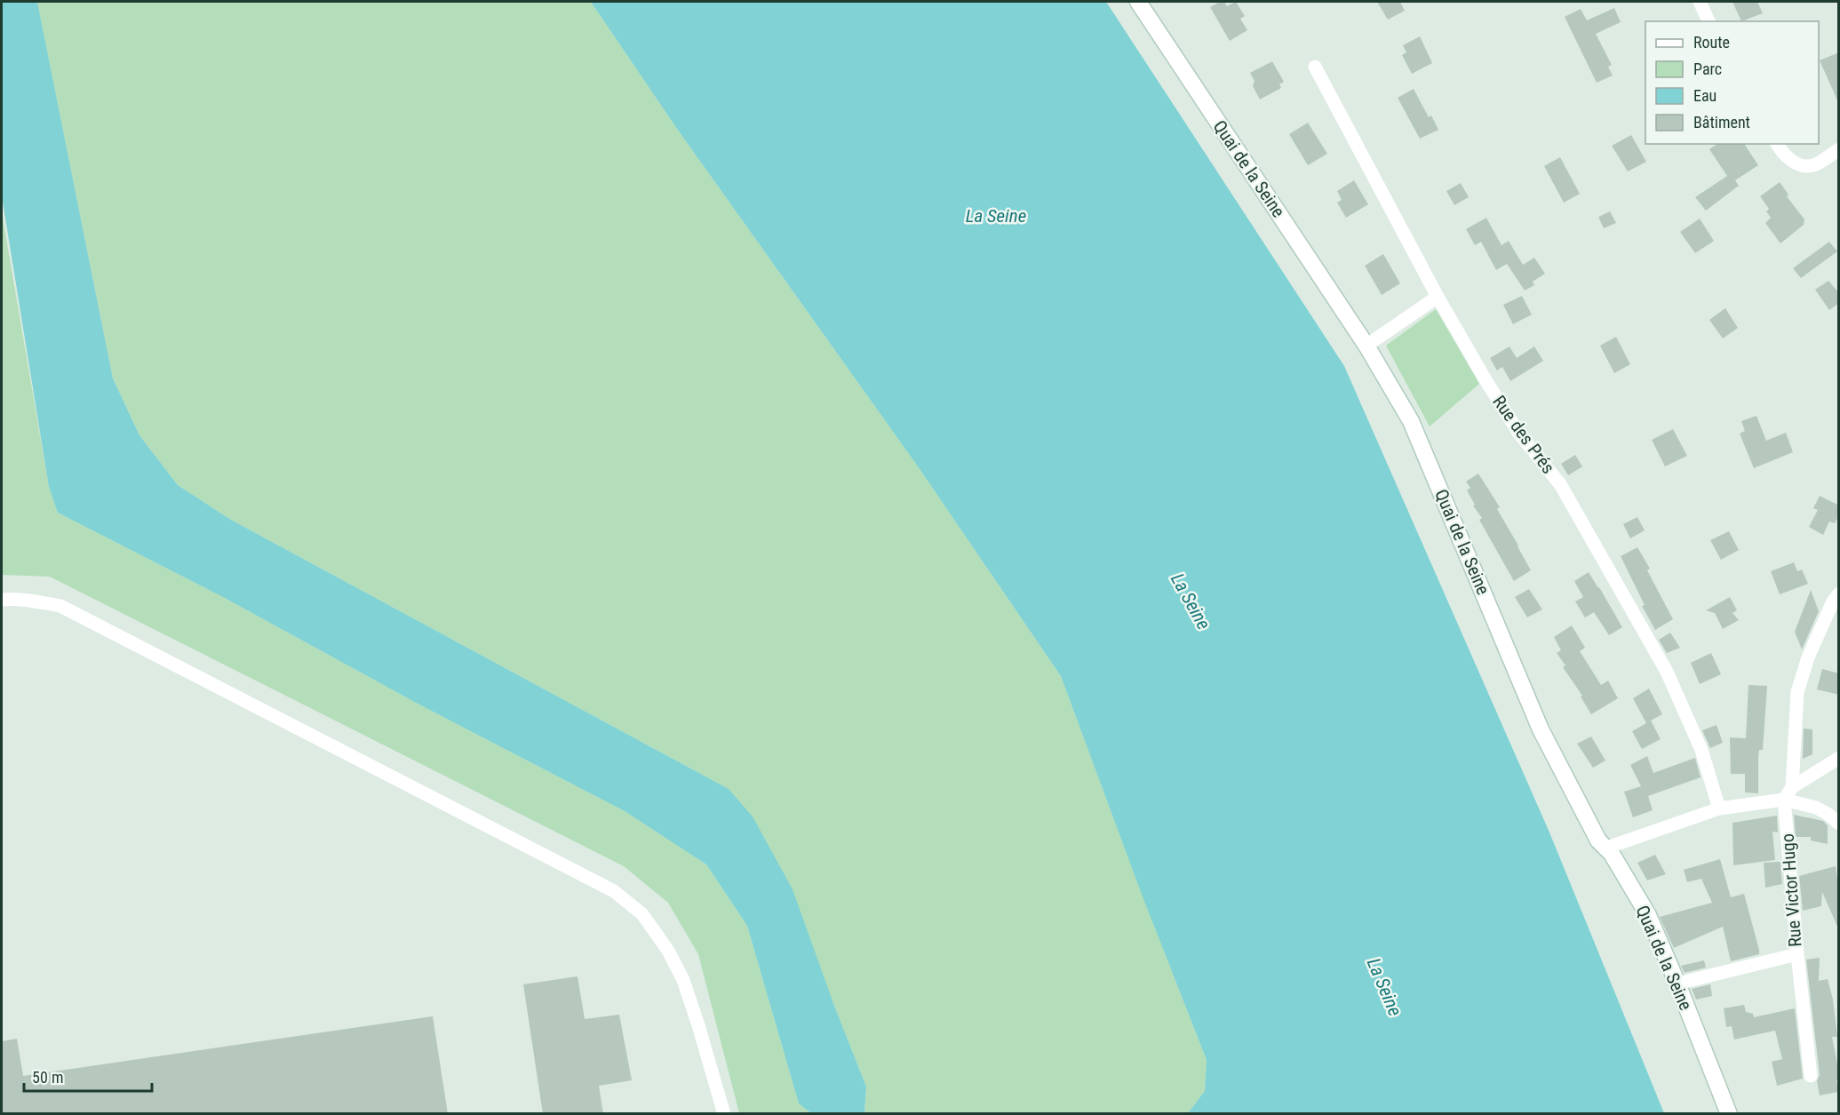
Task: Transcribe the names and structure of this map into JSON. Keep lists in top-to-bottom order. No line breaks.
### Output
{"streets":{"street":["Quai de la Seine","Rue des Prés","Rue Victor Hugo"]},"crossings":[["Quai de la Seine","Rue Victor Hugo"]],"water":["La Seine"],"legend":["Route","Parc","Eau","Bâtiment"],"scale_bar":"50 m"}
